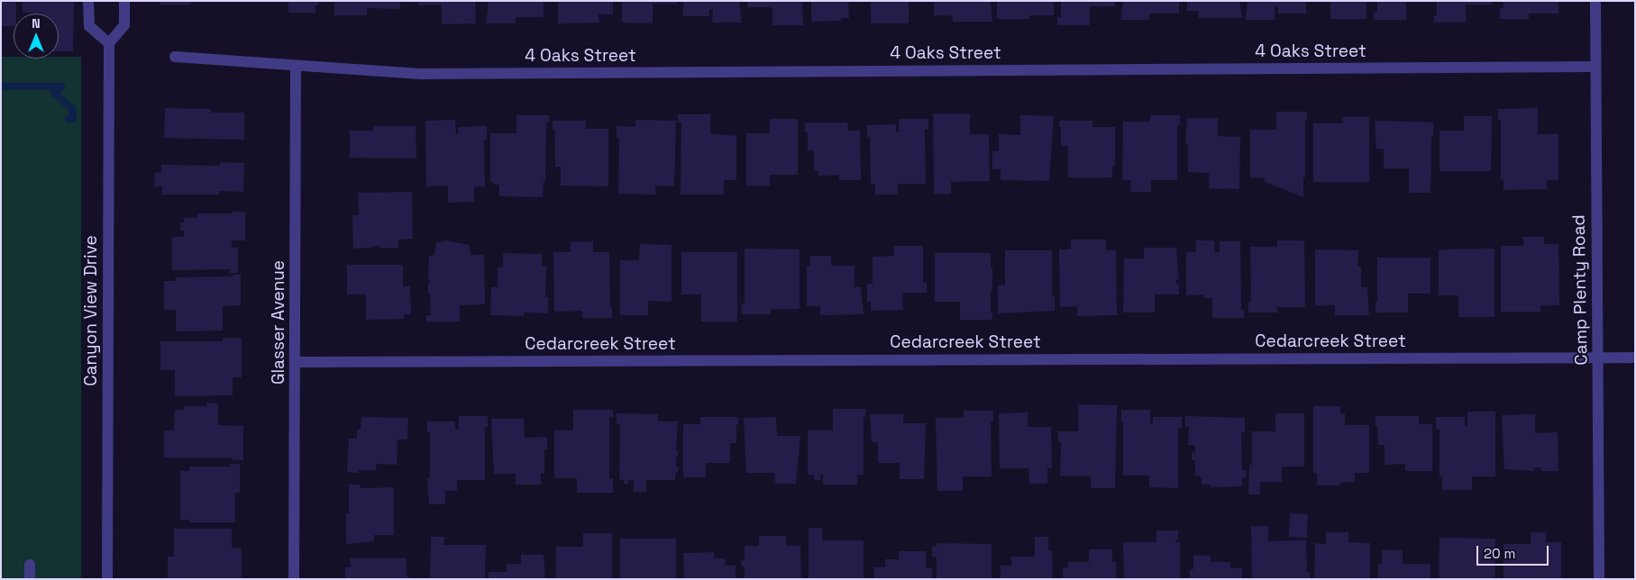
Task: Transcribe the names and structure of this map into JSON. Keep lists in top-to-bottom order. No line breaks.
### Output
{"streets":{"street":["4 Oaks Street","Camp Plenty Road","Canyon View Drive","Glasser Avenue","Cedarcreek Street"]},"crossings":[["4 Oaks Street","Camp Plenty Road"],["4 Oaks Street","Glasser Avenue"],["Camp Plenty Road","Cedarcreek Street"],["Glasser Avenue","Cedarcreek Street"]],"scale_bar":"20 m","north":"top"}
